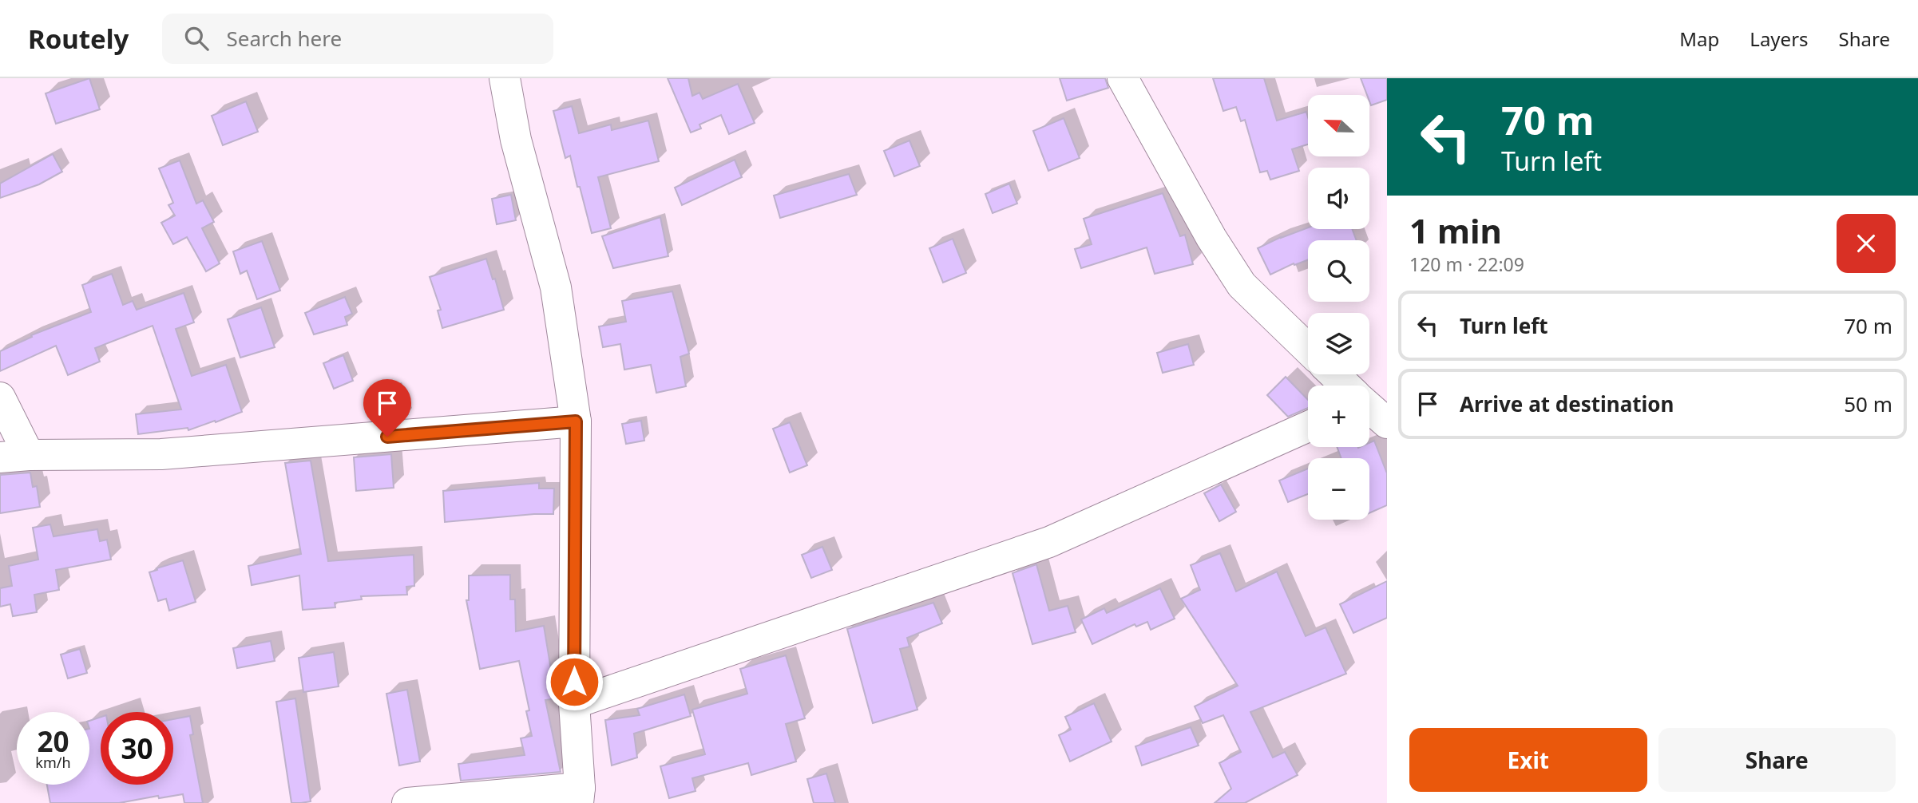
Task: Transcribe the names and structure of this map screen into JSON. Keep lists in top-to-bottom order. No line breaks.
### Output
{"north":"left","page":{"header":"Routely","search":"Search here","nav":["Map","Layers","Share"],"turn":["70 m","Turn left"],"map_buttons":["+","−"],"heading":["1 min","120 m · 22:09"],"list":[{"name":"Turn left","value":"70 m"},{"name":"Arrive at destination","value":"50 m"}],"speed":"20 km/h","limit":"30","buttons":["Exit","Share"]}}
